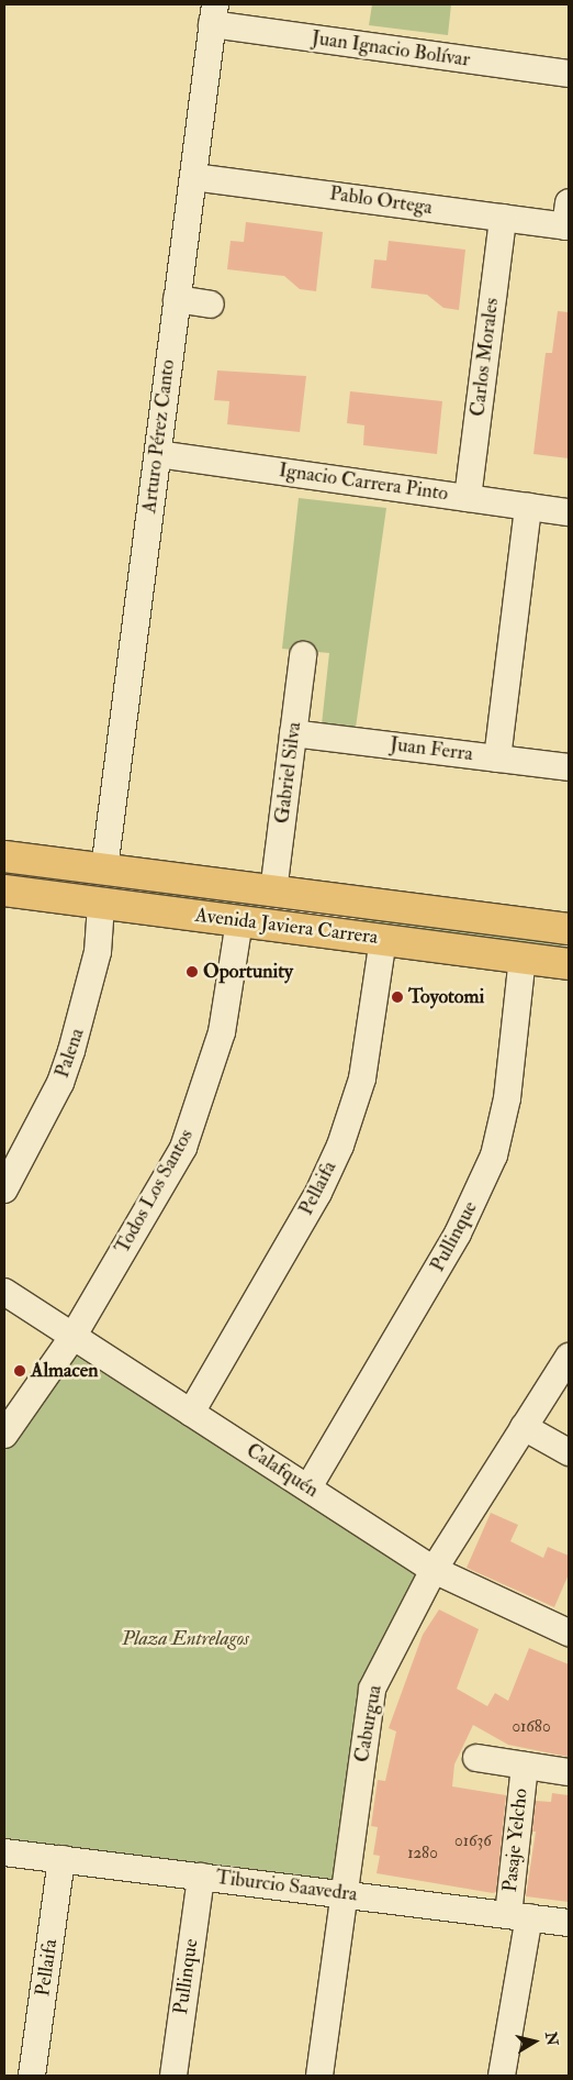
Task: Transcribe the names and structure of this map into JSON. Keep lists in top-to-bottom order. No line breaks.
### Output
{"streets":{"main road":["Avenida Javiera Carrera"],"street":["Juan Ignacio Bolívar","Pablo Ortega","Carlos Morales","Arturo Pérez Canto","Ignacio Carrera Pinto","Juan Ferra","Gabriel Silva","Palena","Pellaifa","Todos Los Santos","Pullinque","Calafquén","Caburgua","Pasaje Yelcho","Tiburcio Saavedra"]},"crossings":[["Juan Ignacio Bolívar","Arturo Pérez Canto"],["Pablo Ortega","Carlos Morales"],["Pablo Ortega","Arturo Pérez Canto"],["Carlos Morales","Ignacio Carrera Pinto"],["Arturo Pérez Canto","Ignacio Carrera Pinto"],["Arturo Pérez Canto","Avenida Javiera Carrera"],["Juan Ferra","Gabriel Silva"],["Gabriel Silva","Avenida Javiera Carrera"],["Avenida Javiera Carrera","Palena"],["Avenida Javiera Carrera","Pellaifa"],["Avenida Javiera Carrera","Todos Los Santos"],["Avenida Javiera Carrera","Pullinque"],["Pellaifa","Calafquén"],["Pellaifa","Tiburcio Saavedra"],["Todos Los Santos","Calafquén"],["Pullinque","Calafquén"],["Pullinque","Tiburcio Saavedra"],["Calafquén","Caburgua"],["Caburgua","Tiburcio Saavedra"],["Pasaje Yelcho","Tiburcio Saavedra"]],"parks":["Plaza Entrelagos"],"places":["Oportunity","Toyotomi","Almacen"],"house_numbers":["01680","01636","1280"],"north":"right"}
